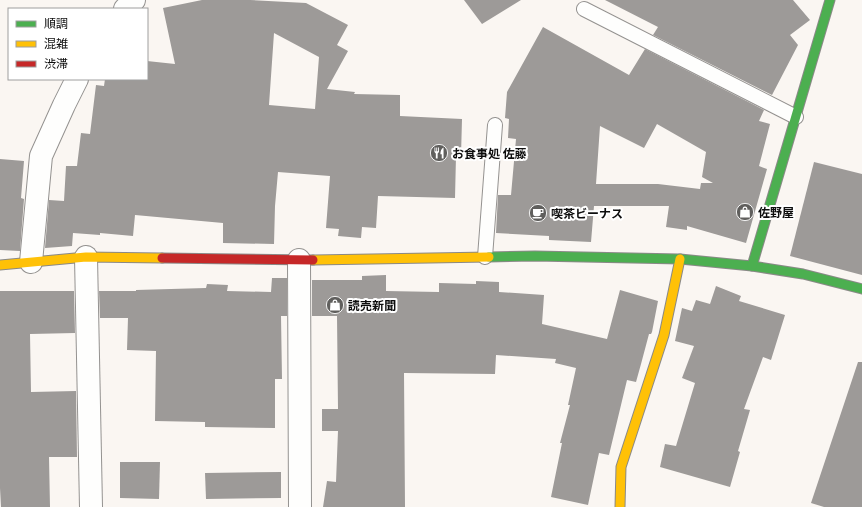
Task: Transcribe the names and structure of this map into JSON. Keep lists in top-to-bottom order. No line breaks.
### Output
{"places":{"restaurant":["お食事処 佐藤"],"shop":["佐野屋","読売新聞"],"cafe":["喫茶ビーナス"]},"legend":["順調","混雑","渋滞"]}
